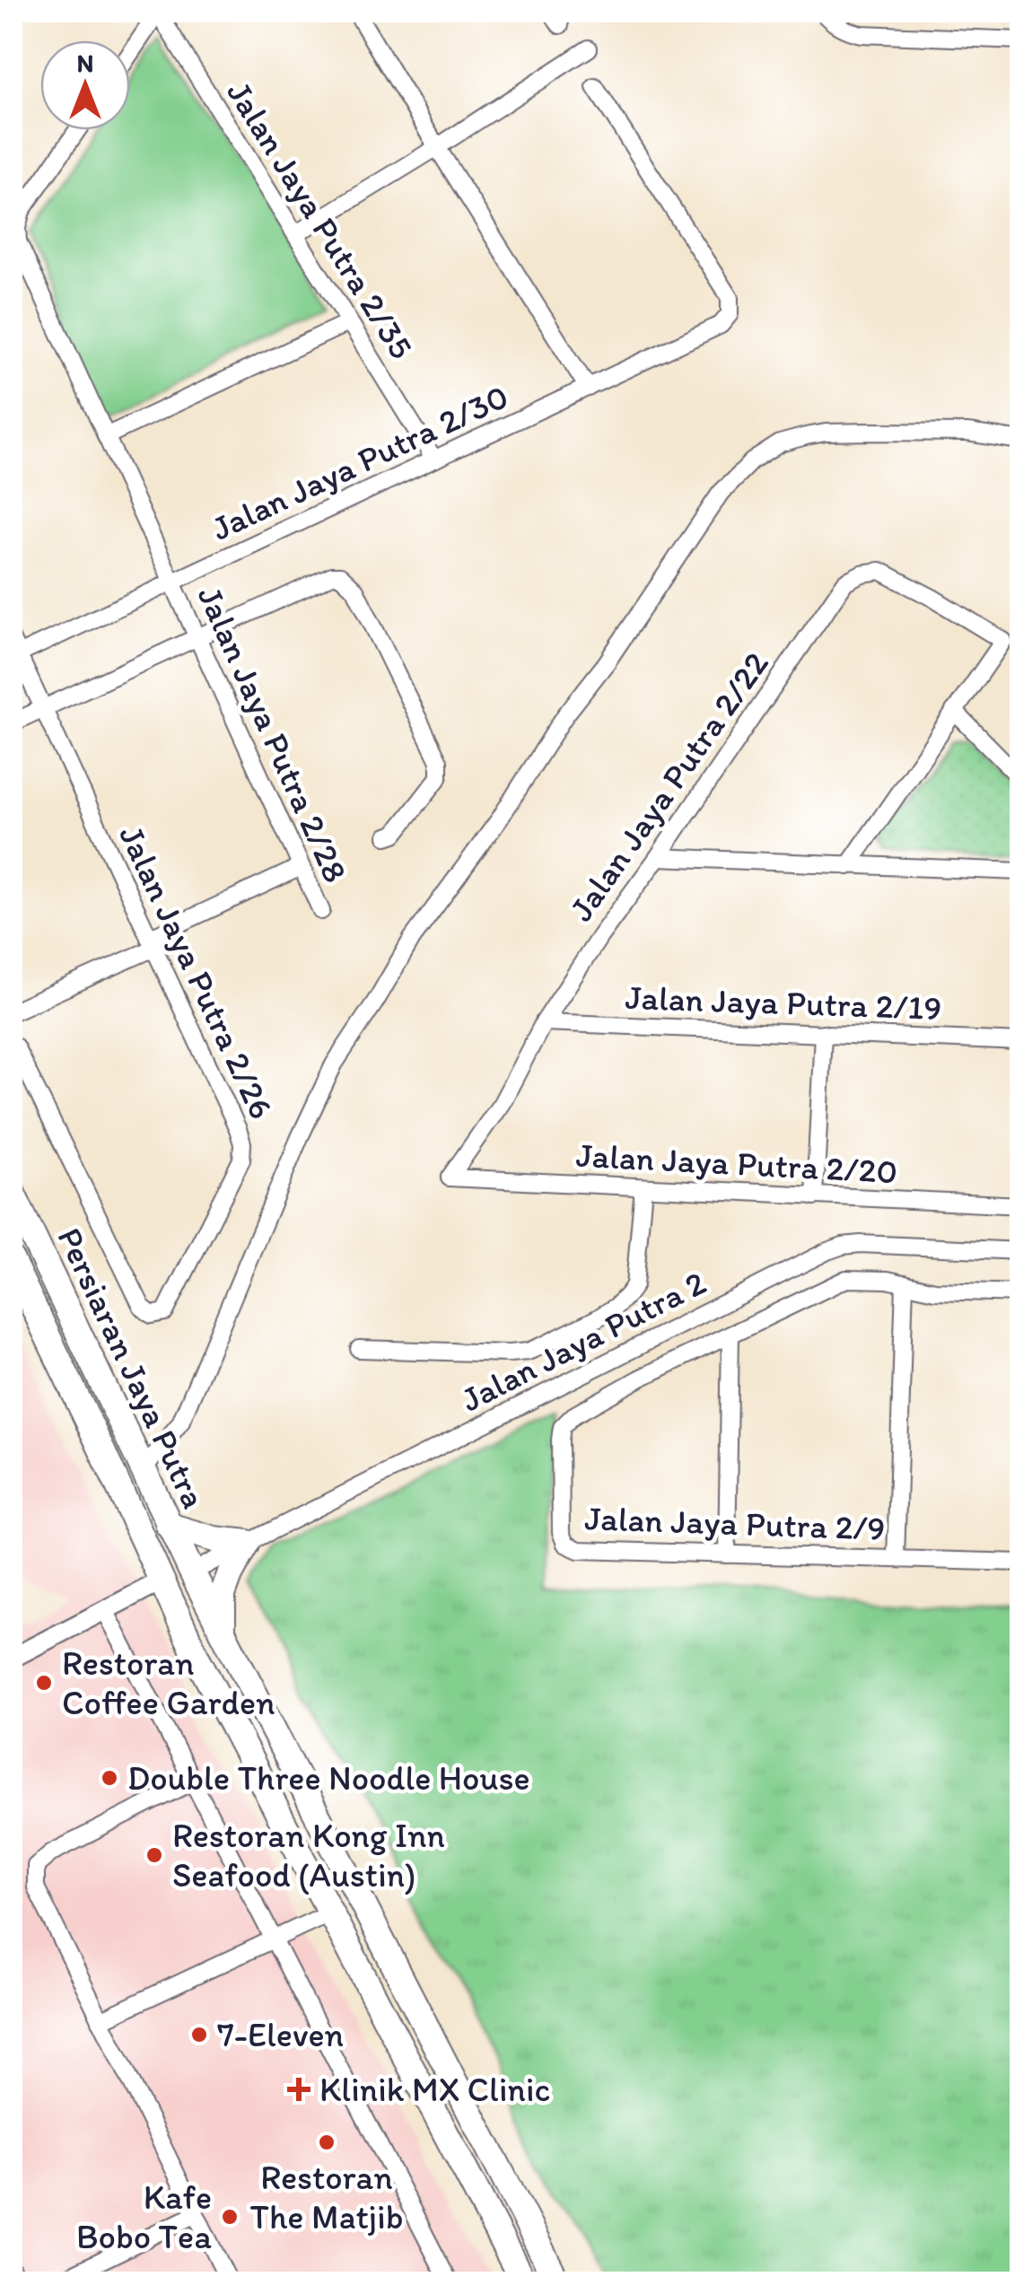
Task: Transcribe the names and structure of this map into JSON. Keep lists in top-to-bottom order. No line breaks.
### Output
{"streets":{"main road":["Persiaran Jaya Putra"],"street":["Jalan Jaya Putra 2/35","Jalan Jaya Putra 2/30","Jalan Jaya Putra 2/28","Jalan Jaya Putra 2/22","Jalan Jaya Putra 2/26","Jalan Jaya Putra 2/19","Jalan Jaya Putra 2/20","Jalan Jaya Putra 2","Jalan Jaya Putra 2/9"]},"crossings":[["Jalan Jaya Putra 2/35","Jalan Jaya Putra 2/30"],["Jalan Jaya Putra 2/30","Jalan Jaya Putra 2/28"],["Jalan Jaya Putra 2/30","Jalan Jaya Putra 2/26"],["Jalan Jaya Putra 2/22","Jalan Jaya Putra 2/19"],["Jalan Jaya Putra 2/22","Jalan Jaya Putra 2/20"],["Jalan Jaya Putra 2","Persiaran Jaya Putra"]],"places":{"other":["Restoran Coffee Garden","Double Three Noodle House","Restoran Kong Inn Seafood (Austin)","7-Eleven","Restoran The Matjib","Kafe Bobo Tea"],"health":["Klinik MX Clinic"]},"north":"top"}
